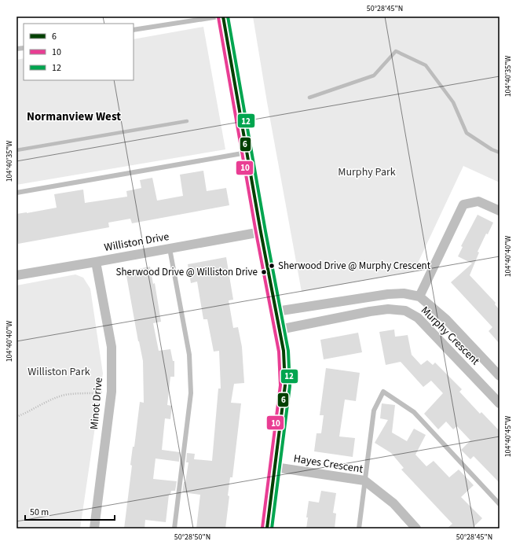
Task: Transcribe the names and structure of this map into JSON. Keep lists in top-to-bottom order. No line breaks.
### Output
{"streets":{"street":["Williston Drive","Murphy Crescent","Minot Drive","Hayes Crescent"]},"crossings":[["Williston Drive","Minot Drive"]],"districts":["Normanview West"],"parks":["Murphy Park","Williston Park"],"places":["Sherwood Drive @ Murphy Crescent","Sherwood Drive @ Williston Drive"],"lines":["transit line 6","transit line 12","transit line 10"],"legend":["6","10","12"],"scale_bar":"50 m","coordinates":["50°28'45\"N","104°40'35\"W","104°40'40\"W","104°40'45\"W","50°28'50\"N"]}
